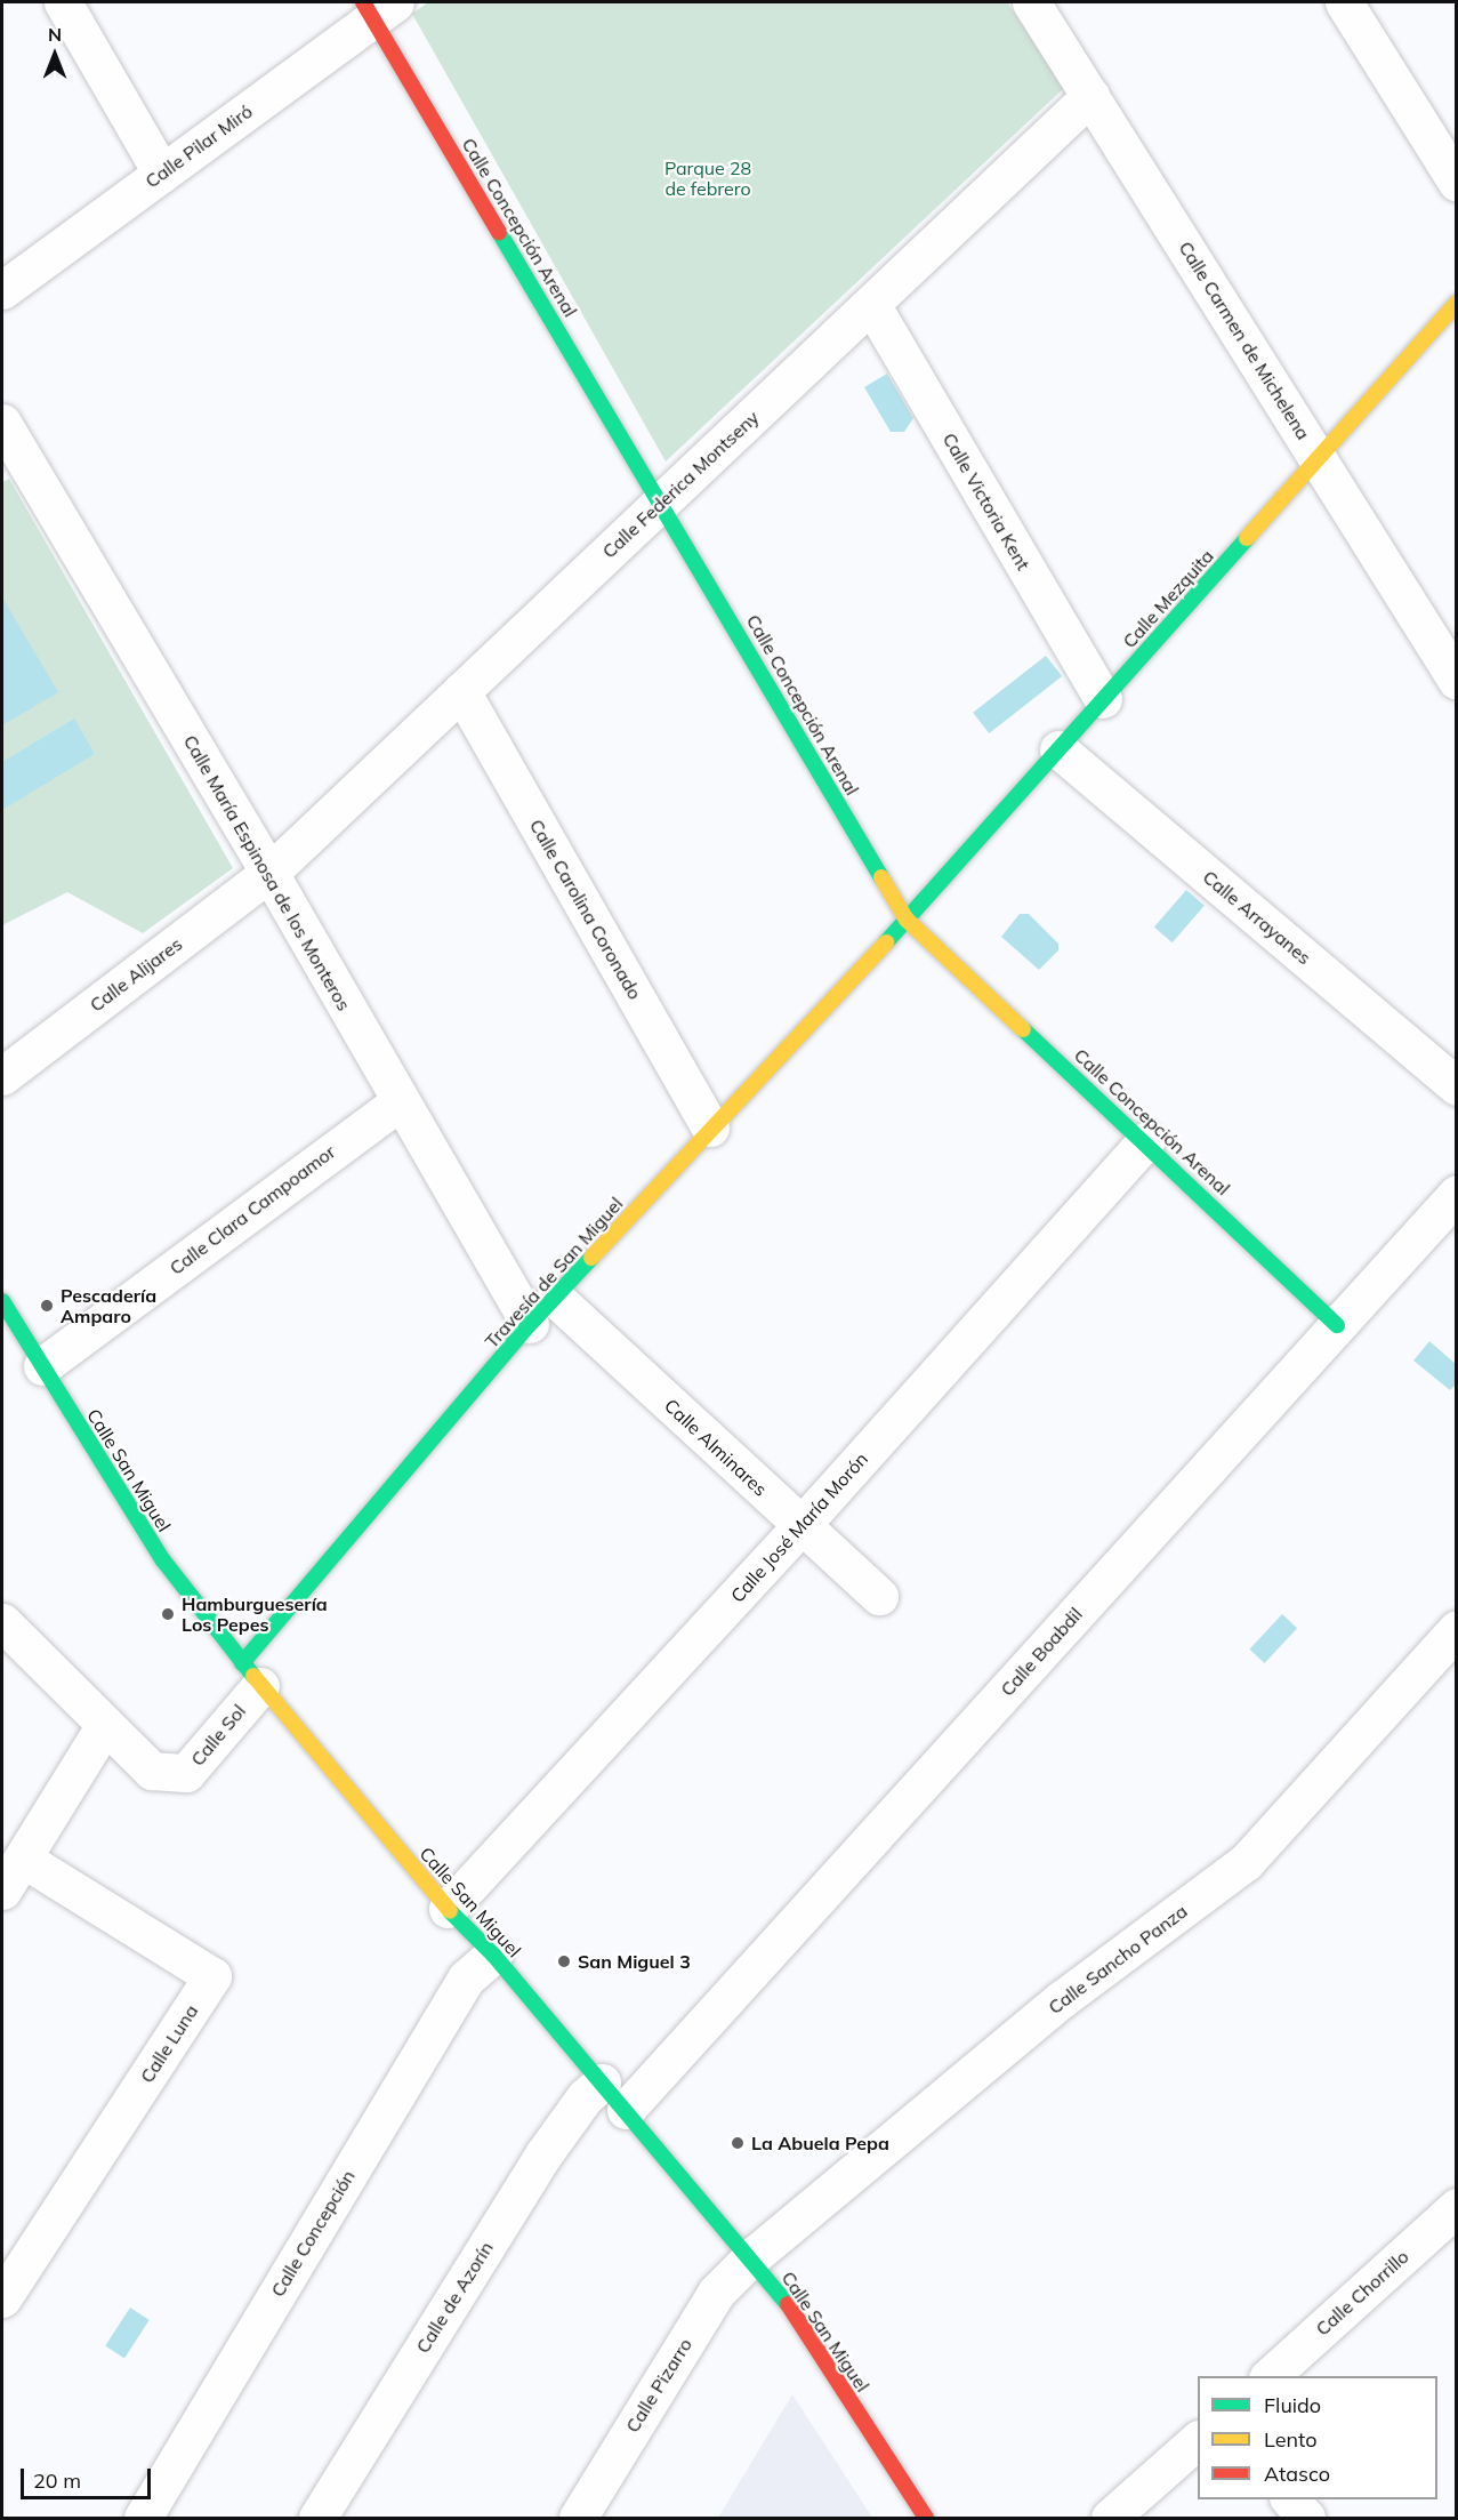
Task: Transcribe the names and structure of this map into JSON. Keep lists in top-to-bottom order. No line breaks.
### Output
{"streets":{"street":["Calle Pilar Miró","Calle Concepción Arenal","Calle Carmen de Michelena","Calle Federica Montseny","Calle Victoria Kent","Calle Mezquita","Calle María Espinosa de los Monteros","Calle Carolina Coronado","Calle Arrayanes","Calle Alijares","Calle Clara Campoamor","Travesía de San Miguel","Calle Alminares","Calle San Miguel","Calle José María Morón","Calle Boabdil","Calle Sol","Calle Sancho Panza","Calle Luna","Calle Concepción","Calle Chorrillo","Calle de Azorín","Calle Pizarro"]},"crossings":[["Calle Pilar Miró","Calle Concepción Arenal"],["Calle Concepción Arenal","Calle Federica Montseny"],["Calle Concepción Arenal","Calle Mezquita"],["Calle Concepción Arenal","Travesía de San Miguel"],["Calle Concepción Arenal","Calle José María Morón"],["Calle Concepción Arenal","Calle Boabdil"],["Calle Carmen de Michelena","Calle Federica Montseny"],["Calle Carmen de Michelena","Calle Mezquita"],["Calle Federica Montseny","Calle Victoria Kent"],["Calle Federica Montseny","Calle María Espinosa de los Monteros"],["Calle Federica Montseny","Calle Carolina Coronado"],["Calle Federica Montseny","Calle Alijares"],["Calle Victoria Kent","Calle Mezquita"],["Calle Mezquita","Calle Arrayanes"],["Calle Mezquita","Travesía de San Miguel"],["Calle María Espinosa de los Monteros","Calle Alijares"],["Calle María Espinosa de los Monteros","Calle Clara Campoamor"],["Calle María Espinosa de los Monteros","Travesía de San Miguel"],["Calle Carolina Coronado","Travesía de San Miguel"],["Calle Clara Campoamor","Calle San Miguel"],["Travesía de San Miguel","Calle Alminares"],["Travesía de San Miguel","Calle San Miguel"],["Travesía de San Miguel","Calle Sol"],["Calle Alminares","Calle José María Morón"],["Calle San Miguel","Calle José María Morón"],["Calle San Miguel","Calle Boabdil"],["Calle San Miguel","Calle Sol"],["Calle San Miguel","Calle Sancho Panza"],["Calle San Miguel","Calle Concepción"],["Calle San Miguel","Calle de Azorín"],["Calle San Miguel","Calle Pizarro"],["Calle Boabdil","Calle de Azorín"],["Calle Sancho Panza","Calle Pizarro"]],"parks":["Parque 28 de febrero"],"places":["Pescadería Amparo","Hamburguesería Los Pepes","San Miguel 3","La Abuela Pepa"],"legend":["Fluido","Lento","Atasco"],"scale_bar":"20 m","north":"top"}
